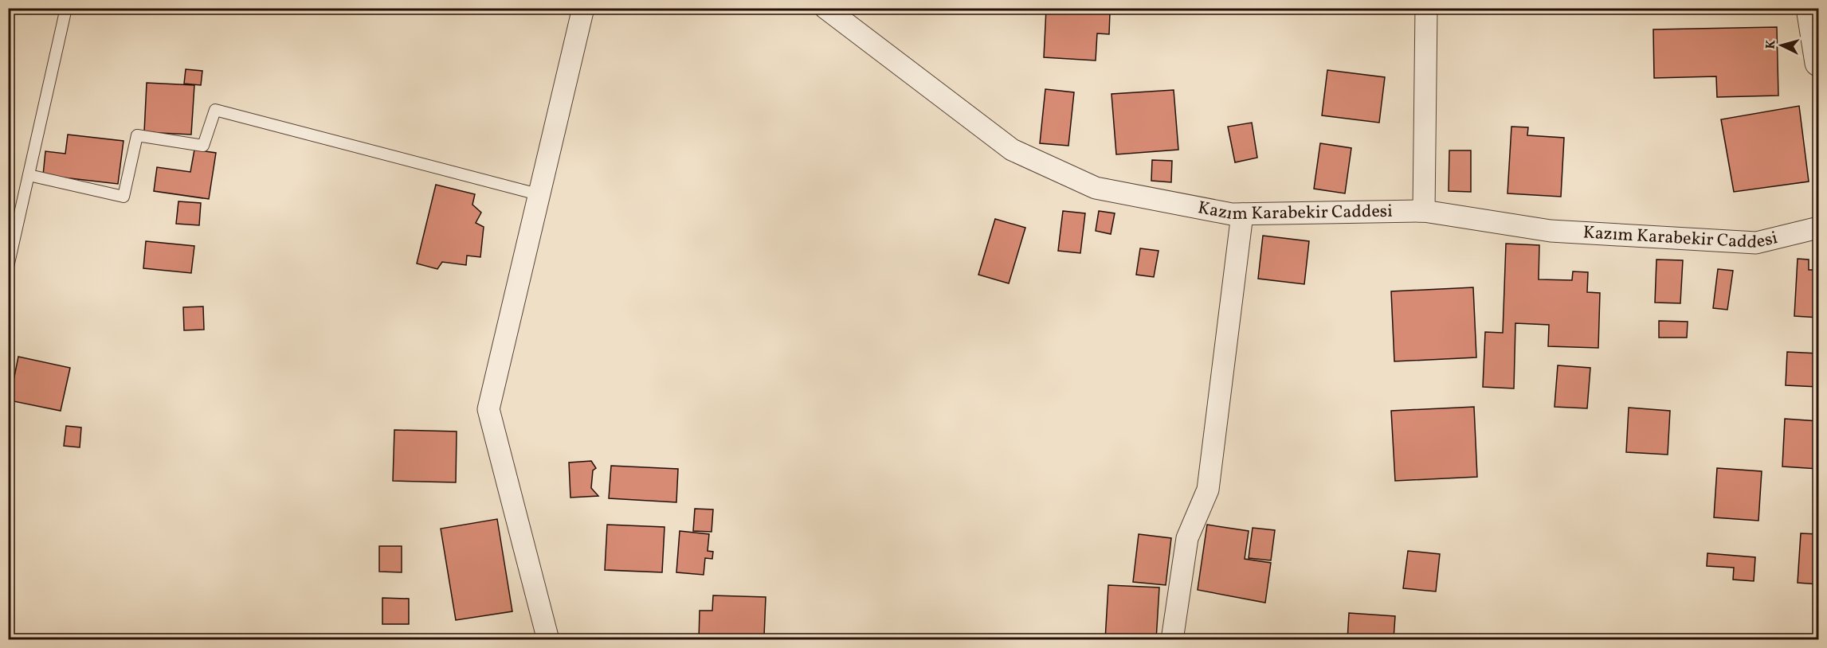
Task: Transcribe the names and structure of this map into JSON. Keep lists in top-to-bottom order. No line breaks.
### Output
{"streets":{"street":["Kazım Karabekir Caddesi"]},"north":"left"}
